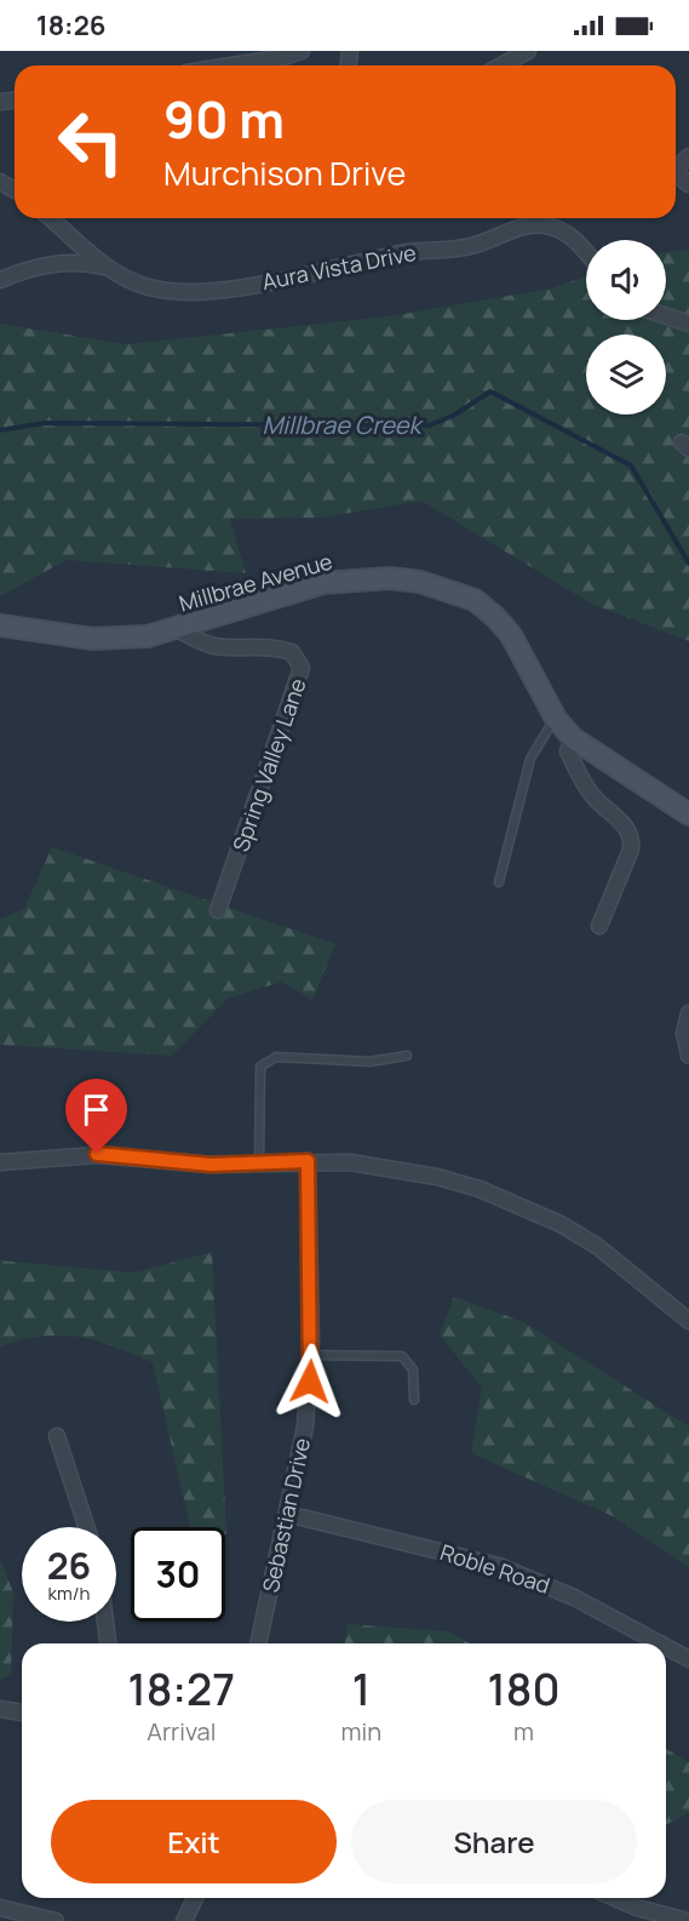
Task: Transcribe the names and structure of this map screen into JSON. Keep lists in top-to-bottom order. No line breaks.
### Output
{"streets":{"street":["Aura Vista Drive","Millbrae Avenue","Spring Valley Lane","Sebastian Drive","Roble Road"]},"crossings":[["Millbrae Avenue","Spring Valley Lane"],["Sebastian Drive","Roble Road"]],"water":["Millbrae Creek"],"page":{"status":"18:26","turn":["90 m","Murchison Drive"],"speed":"26 km/h","limit":"30","eta":["18:27","Arrival","1","min","180","m"],"buttons":["Exit","Share"]}}
